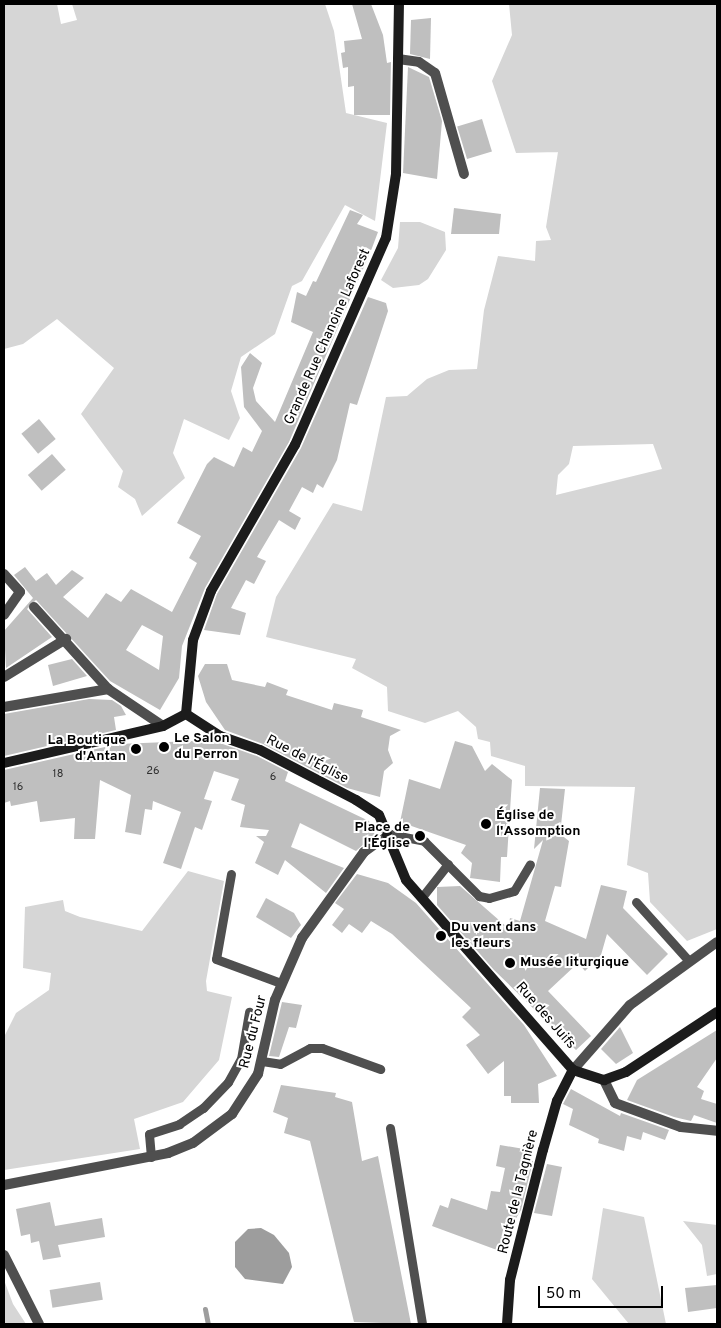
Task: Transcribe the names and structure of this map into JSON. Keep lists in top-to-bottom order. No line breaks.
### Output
{"streets":{"main road":["Grande Rue Chanoine Laforest","Rue de l'Église","Rue des Juifs","Route de la Tagnière"],"street":["Rue du Four"]},"crossings":[["Grande Rue Chanoine Laforest","Rue de l'Église"],["Rue de l'Église","Rue du Four"],["Rue des Juifs","Route de la Tagnière"]],"places":["Le Salon du Perron","La Boutique d'Antan","Église de l'Assomption","Place de l'Église","Du vent dans les fleurs","Musée liturgique"],"house_numbers":["26","18","6","16"],"scale_bar":"50 m"}
